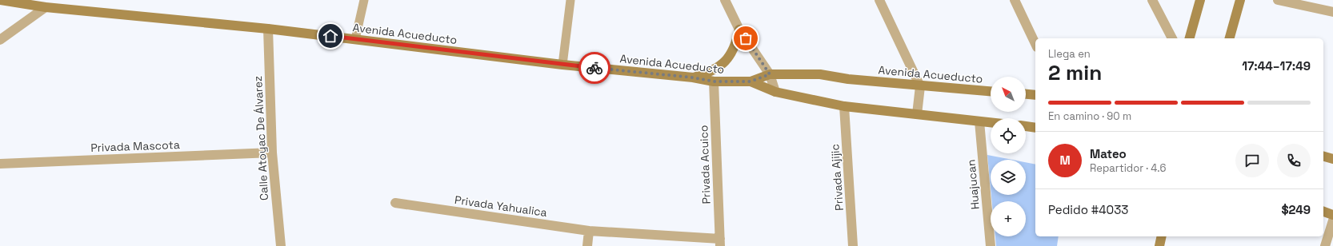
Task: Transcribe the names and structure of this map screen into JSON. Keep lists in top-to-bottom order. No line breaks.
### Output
{"streets":{"street":["Avenida Acueducto","Calle Atoyac De Álvarez","Privada Mascota","Privada Acuico","Privada Ajijic","Huajucan","Privada Yahualica"]},"crossings":[["Avenida Acueducto","Calle Atoyac De Álvarez"],["Avenida Acueducto","Privada Acuico"],["Avenida Acueducto","Privada Ajijic"],["Avenida Acueducto","Huajucan"],["Calle Atoyac De Álvarez","Privada Mascota"],["Privada Acuico","Privada Yahualica"]],"north":"top left","page":{"heading":["2 min","Llega en","17:44–17:49"],"panel":["Mateo","Repartidor · 4.6","Pedido #4033","$249"],"map_buttons":"+","bar":"En camino · 90 m","round":"M"}}
